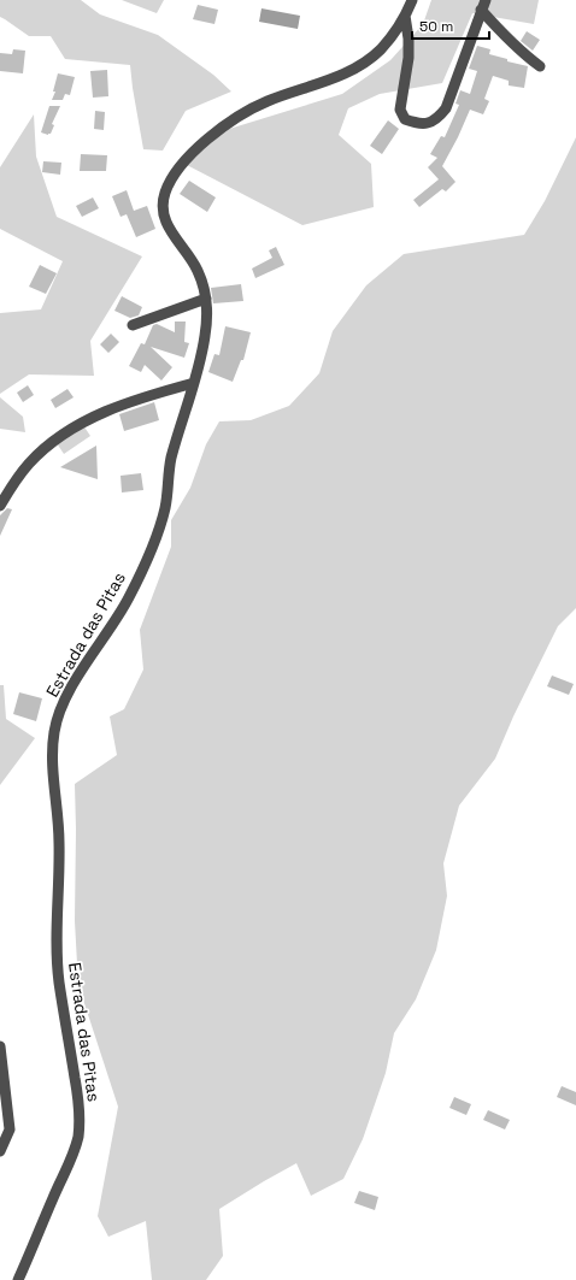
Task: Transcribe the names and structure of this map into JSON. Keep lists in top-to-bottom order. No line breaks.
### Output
{"streets":{"street":["Estrada das Pitas"]},"scale_bar":"50 m"}
